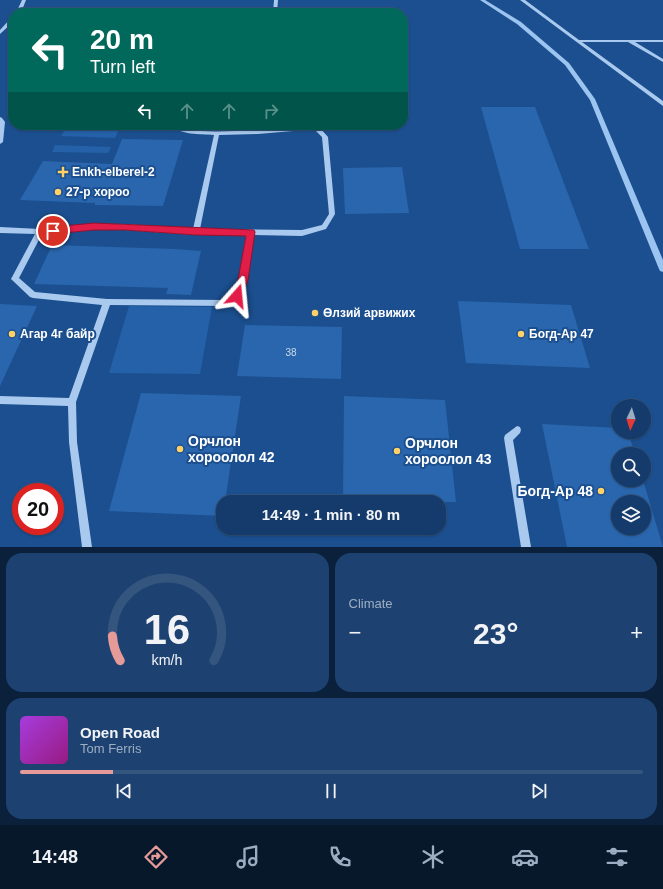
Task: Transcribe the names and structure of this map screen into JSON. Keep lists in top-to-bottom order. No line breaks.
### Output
{"places":{"health":["Enkh-elberel-2"],"other":["27-р хороо","Өлзий арвижих","Агар 4г байр","Богд-Ар 47","Орчлон хороолол 42","Орчлон хороолол 43","Богд-Ар 48"]},"house_numbers":["38"],"north":"bottom","page":{"turn":["20 m","Turn left"],"limit":"20","trip":"14:49 · 1 min · 80 m","tile":"Climate","heat":["−","23°","+"],"song":["Open Road","Tom Ferris"],"tabs":"14:48","gauge":["16","km/h"]}}
